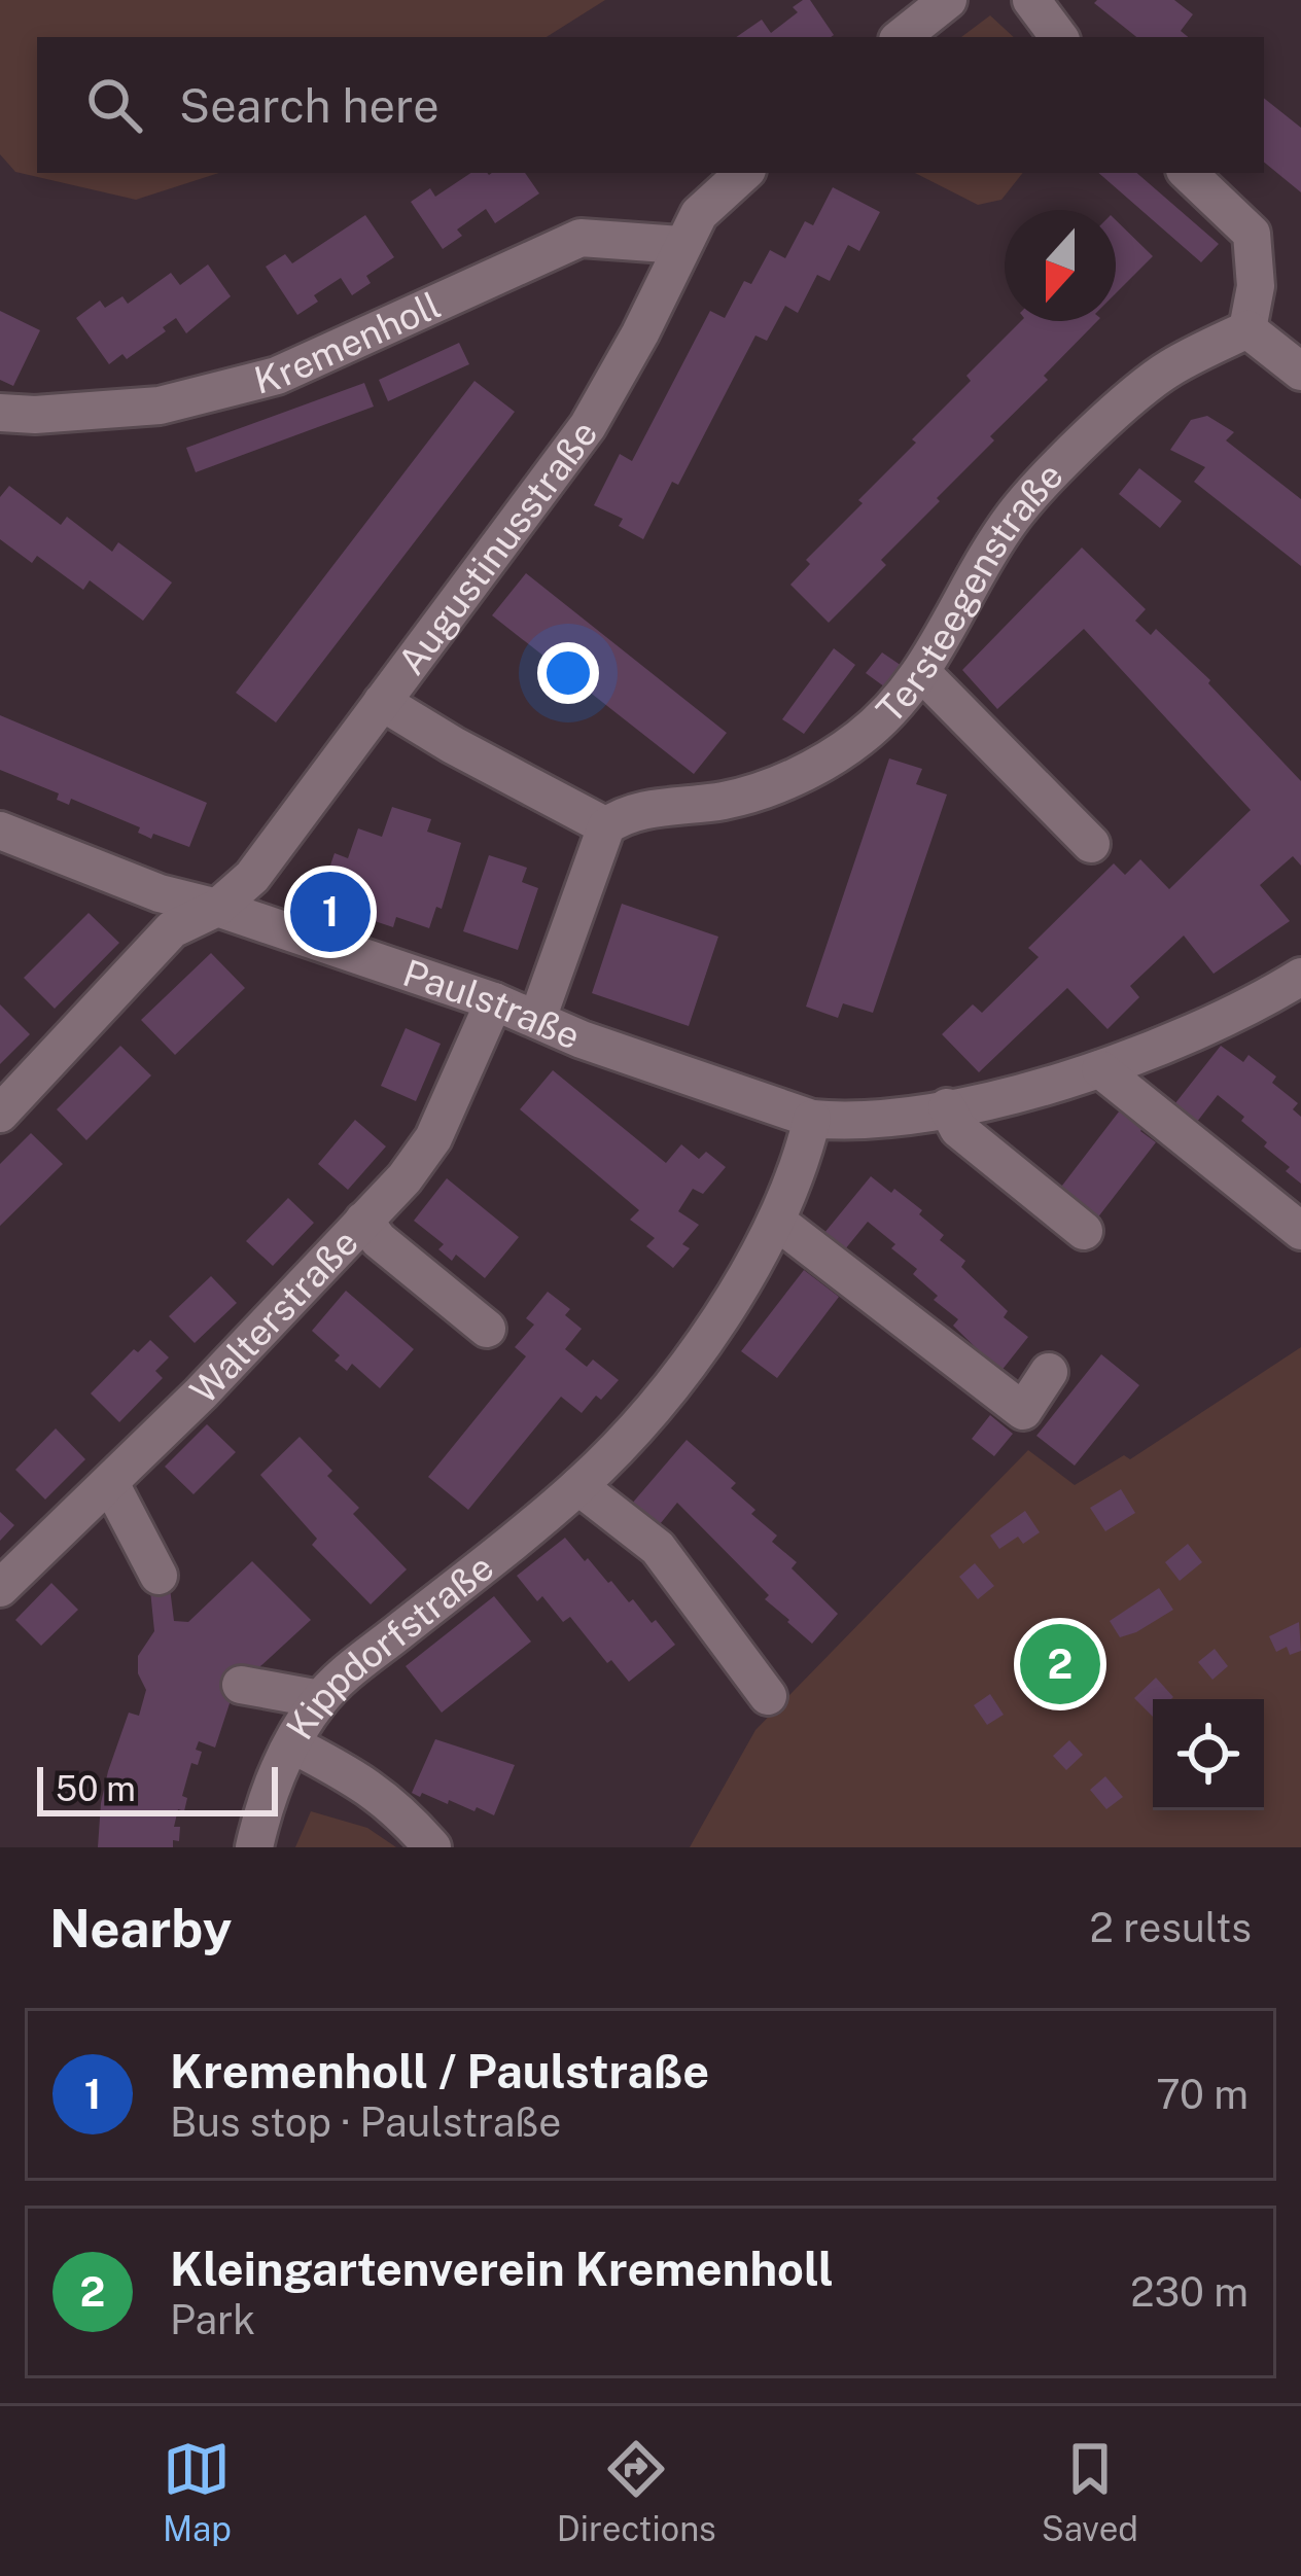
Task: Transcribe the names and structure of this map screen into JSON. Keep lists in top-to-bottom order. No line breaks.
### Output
{"streets":{"street":["Kremenholl","Augustinusstraße","Tersteegenstraße","Paulstraße","Walterstraße","Kippdorfstraße"]},"crossings":[["Kremenholl","Augustinusstraße"],["Augustinusstraße","Paulstraße"],["Paulstraße","Walterstraße"]],"scale_bar":"50 m","north":"bottom","page":{"search":"Search here","pins":["1","2"],"scale":"50 m","heading":["Nearby","2 results"],"list":[{"mark":"1","name":"Kremenholl / Paulstraße","note":"Bus stop · Paulstraße","value":"70 m"},{"mark":"2","name":"Kleingartenverein Kremenholl","note":"Park","value":"230 m"}],"nav":["Map","Directions","Saved"]}}
